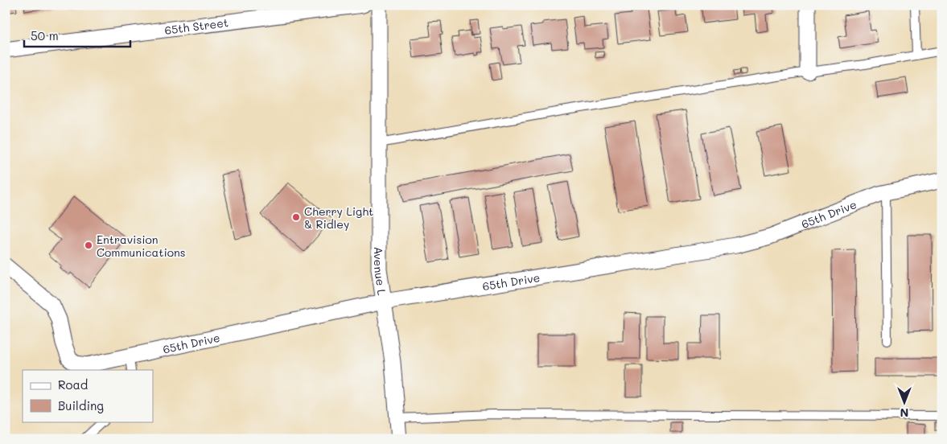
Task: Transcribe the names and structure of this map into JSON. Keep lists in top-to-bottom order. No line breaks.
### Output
{"streets":{"street":["65th Street","65th Drive","Avenue L"]},"crossings":[["65th Drive","Avenue L"]],"places":["Cherry Light & Ridley","Entravision Communications"],"legend":["Road","Building"],"scale_bar":"50 m","north":"bottom"}
